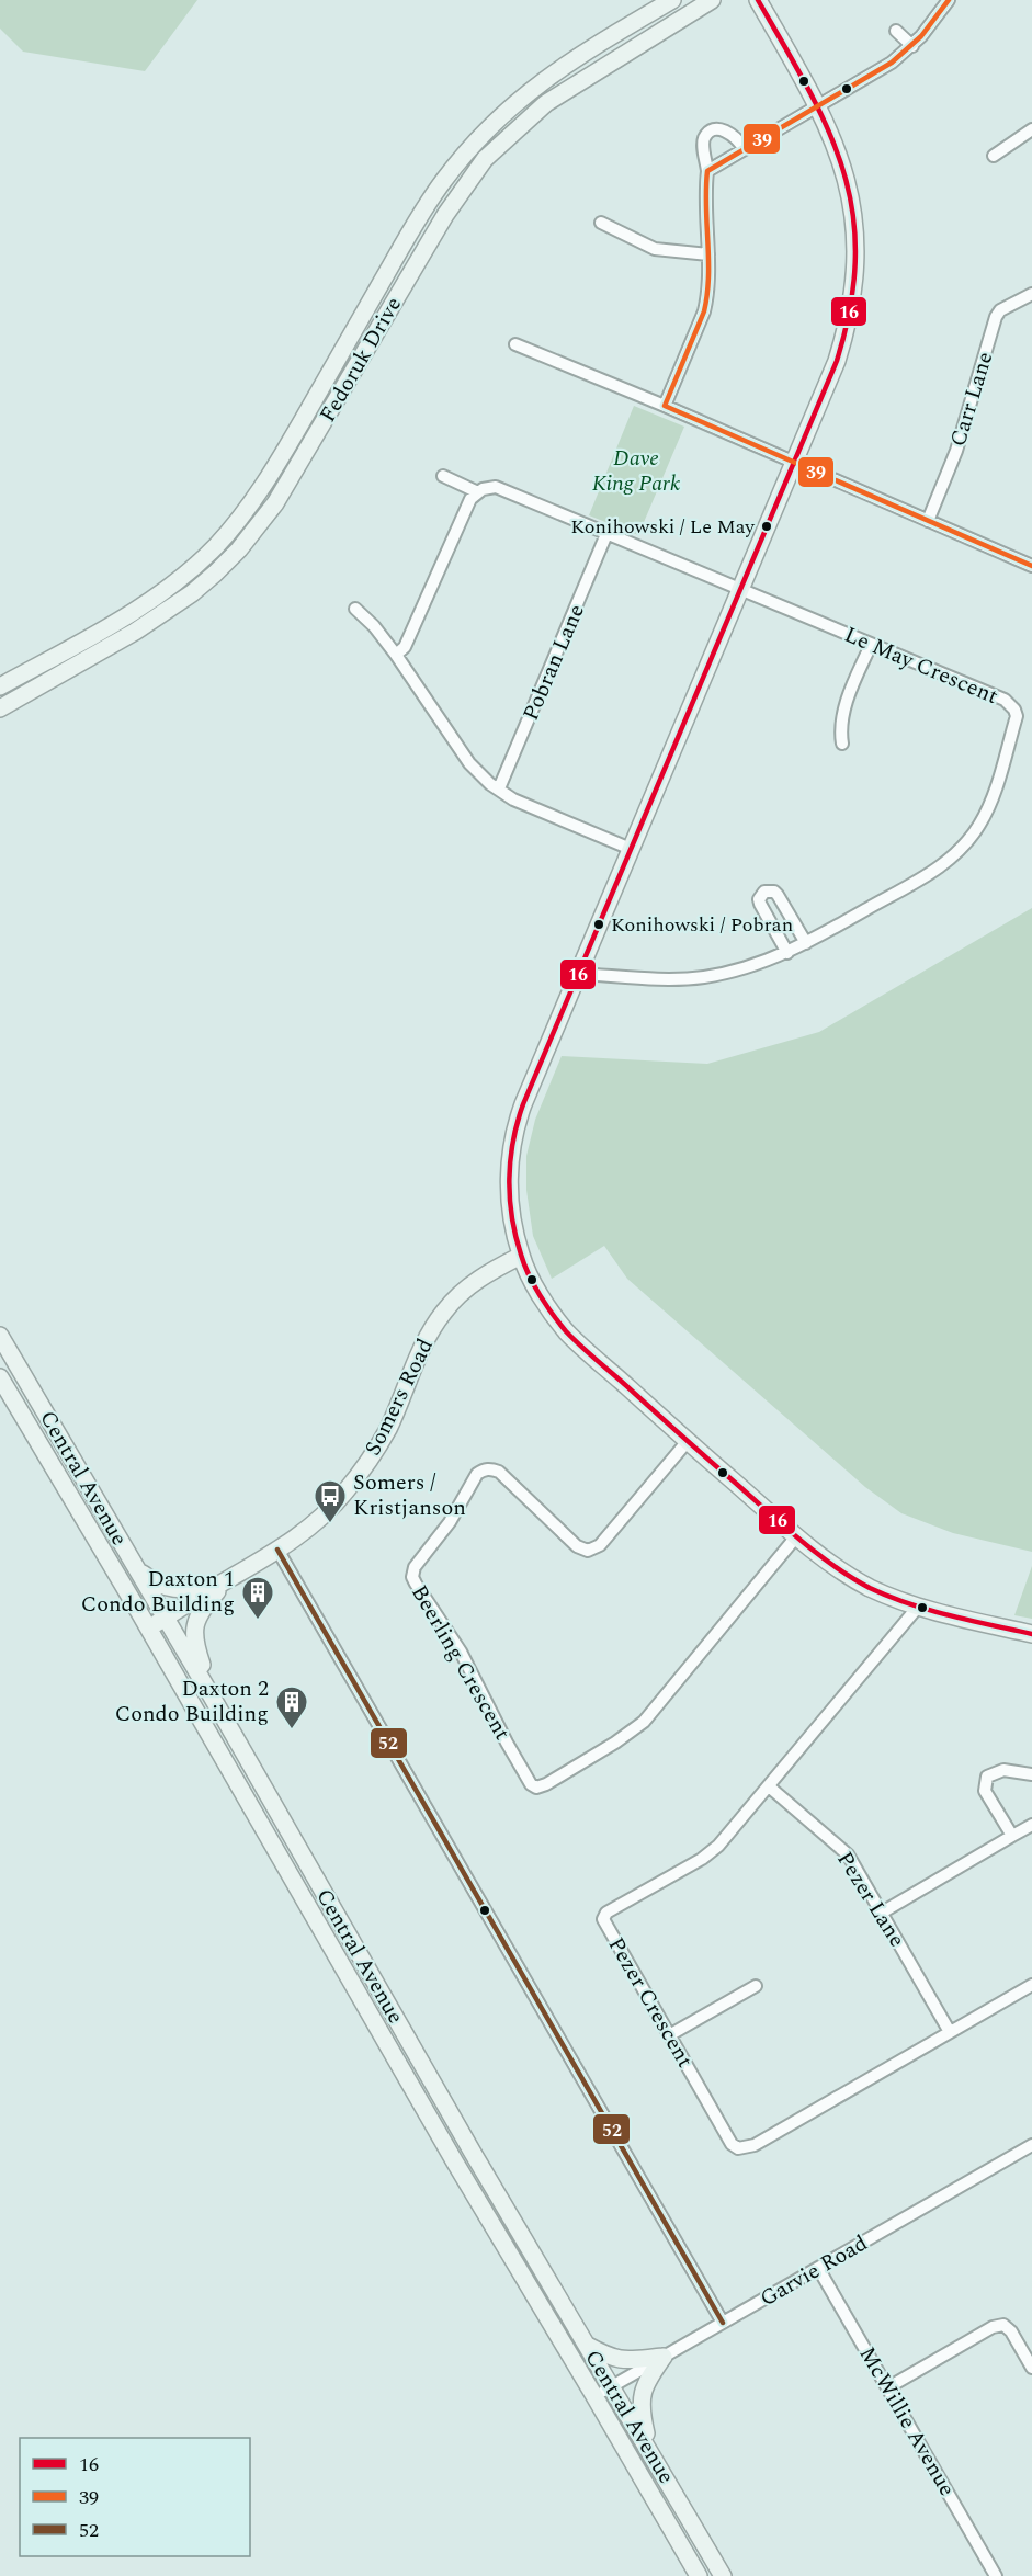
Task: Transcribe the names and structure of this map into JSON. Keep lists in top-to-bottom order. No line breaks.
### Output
{"streets":{"main road":["Fedoruk Drive","Somers Road","Central Avenue"],"street":["Carr Lane","Pobran Lane","Le May Crescent","Beerling Crescent","Pezer Lane","Pezer Crescent","Garvie Road","McWillie Avenue"]},"crossings":[["Pobran Lane","Le May Crescent"],["Somers Road","Central Avenue"],["Central Avenue","Garvie Road"],["Pezer Lane","Pezer Crescent"],["Garvie Road","McWillie Avenue"]],"parks":["Dave King Park"],"places":{"other":["Konihowski / Le May","Konihowski / Pobran"],"bus stop":["Somers / Kristjanson"],"building":["Daxton 1 Condo Building","Daxton 2 Condo Building"]},"lines":["transit line 16","transit line 39","transit line 52"],"legend":["16","39","52"]}
